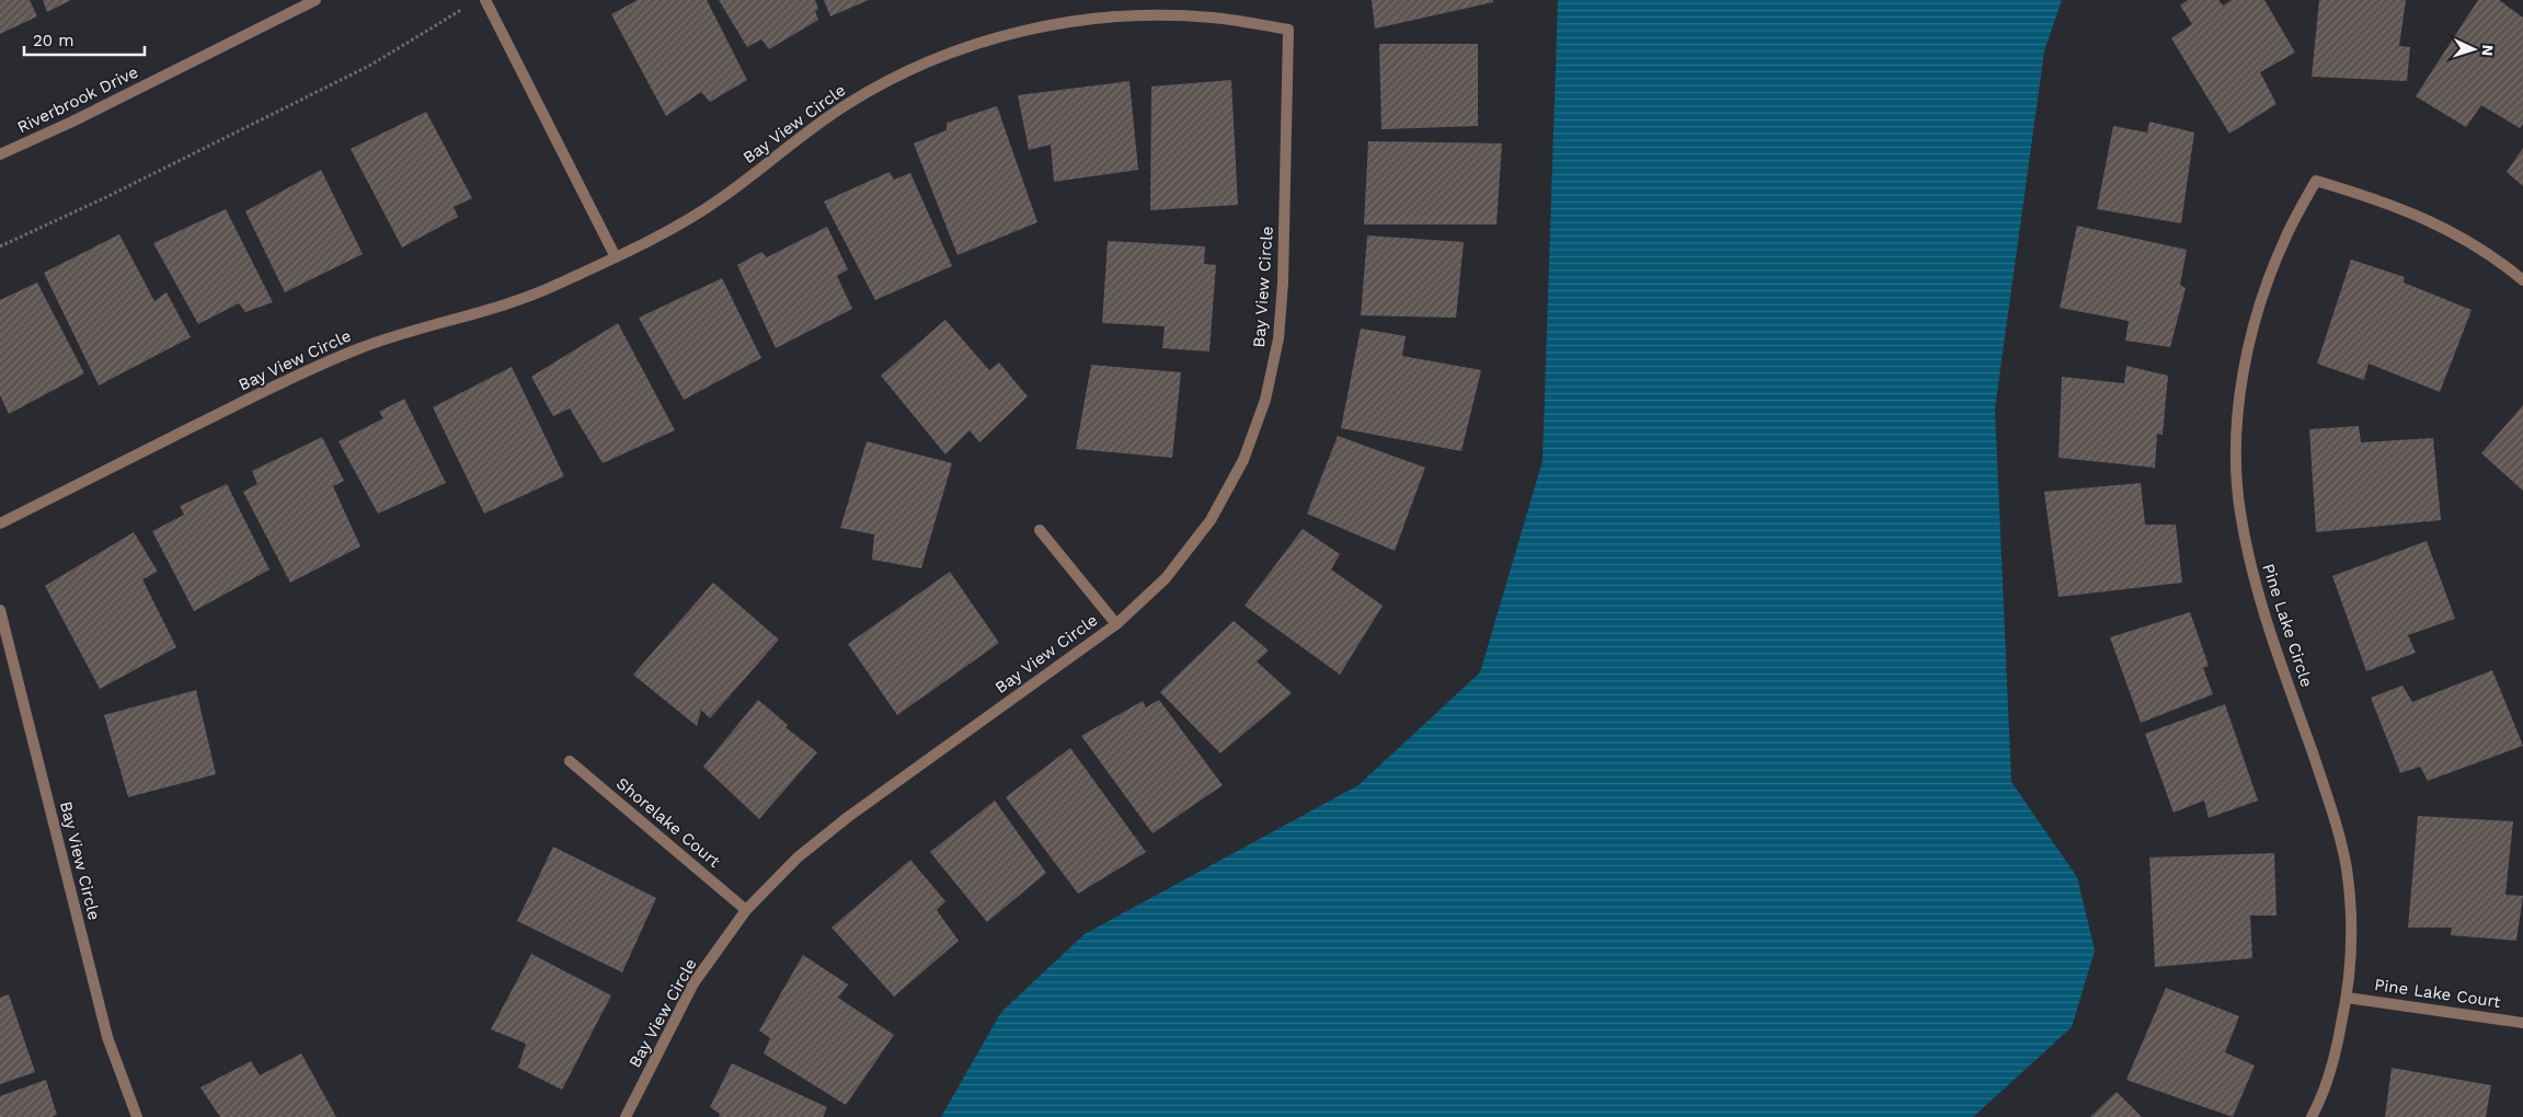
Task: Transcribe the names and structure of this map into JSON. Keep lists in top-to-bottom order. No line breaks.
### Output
{"streets":{"street":["Riverbrook Drive","Bay View Circle","Pine Lake Circle","Shorelake Court","Pine Lake Court"]},"crossings":[["Bay View Circle","Shorelake Court"],["Pine Lake Circle","Pine Lake Court"]],"scale_bar":"20 m","north":"right"}
